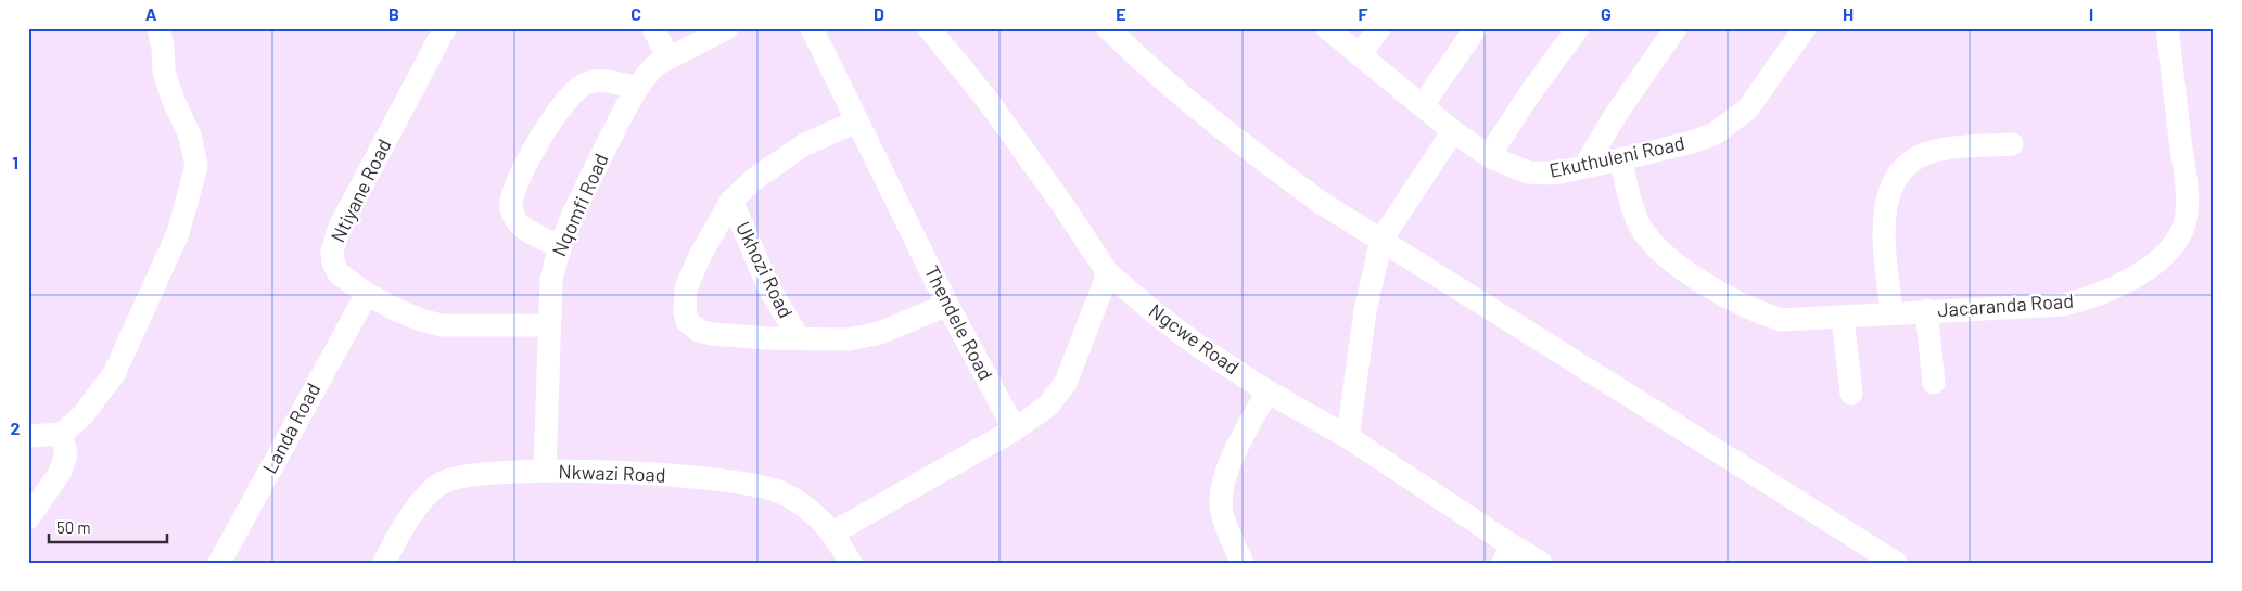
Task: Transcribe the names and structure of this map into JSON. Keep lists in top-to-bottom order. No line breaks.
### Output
{"streets":{"street":["Ekuthuleni Road","Ntiyane Road","Nqomfi Road","Ukhozi Road","Jacaranda Road","Thendele Road","Ngcwe Road","Landa Road","Nkwazi Road"]},"crossings":[["Ekuthuleni Road","Jacaranda Road"],["Ntiyane Road","Nqomfi Road"],["Ntiyane Road","Landa Road"],["Nqomfi Road","Nkwazi Road"],["Ukhozi Road","Thendele Road"]],"scale_bar":"50 m","grid":{"columns":["A","B","C","D","E","F","G","H","I"],"rows":["1","2"]}}
